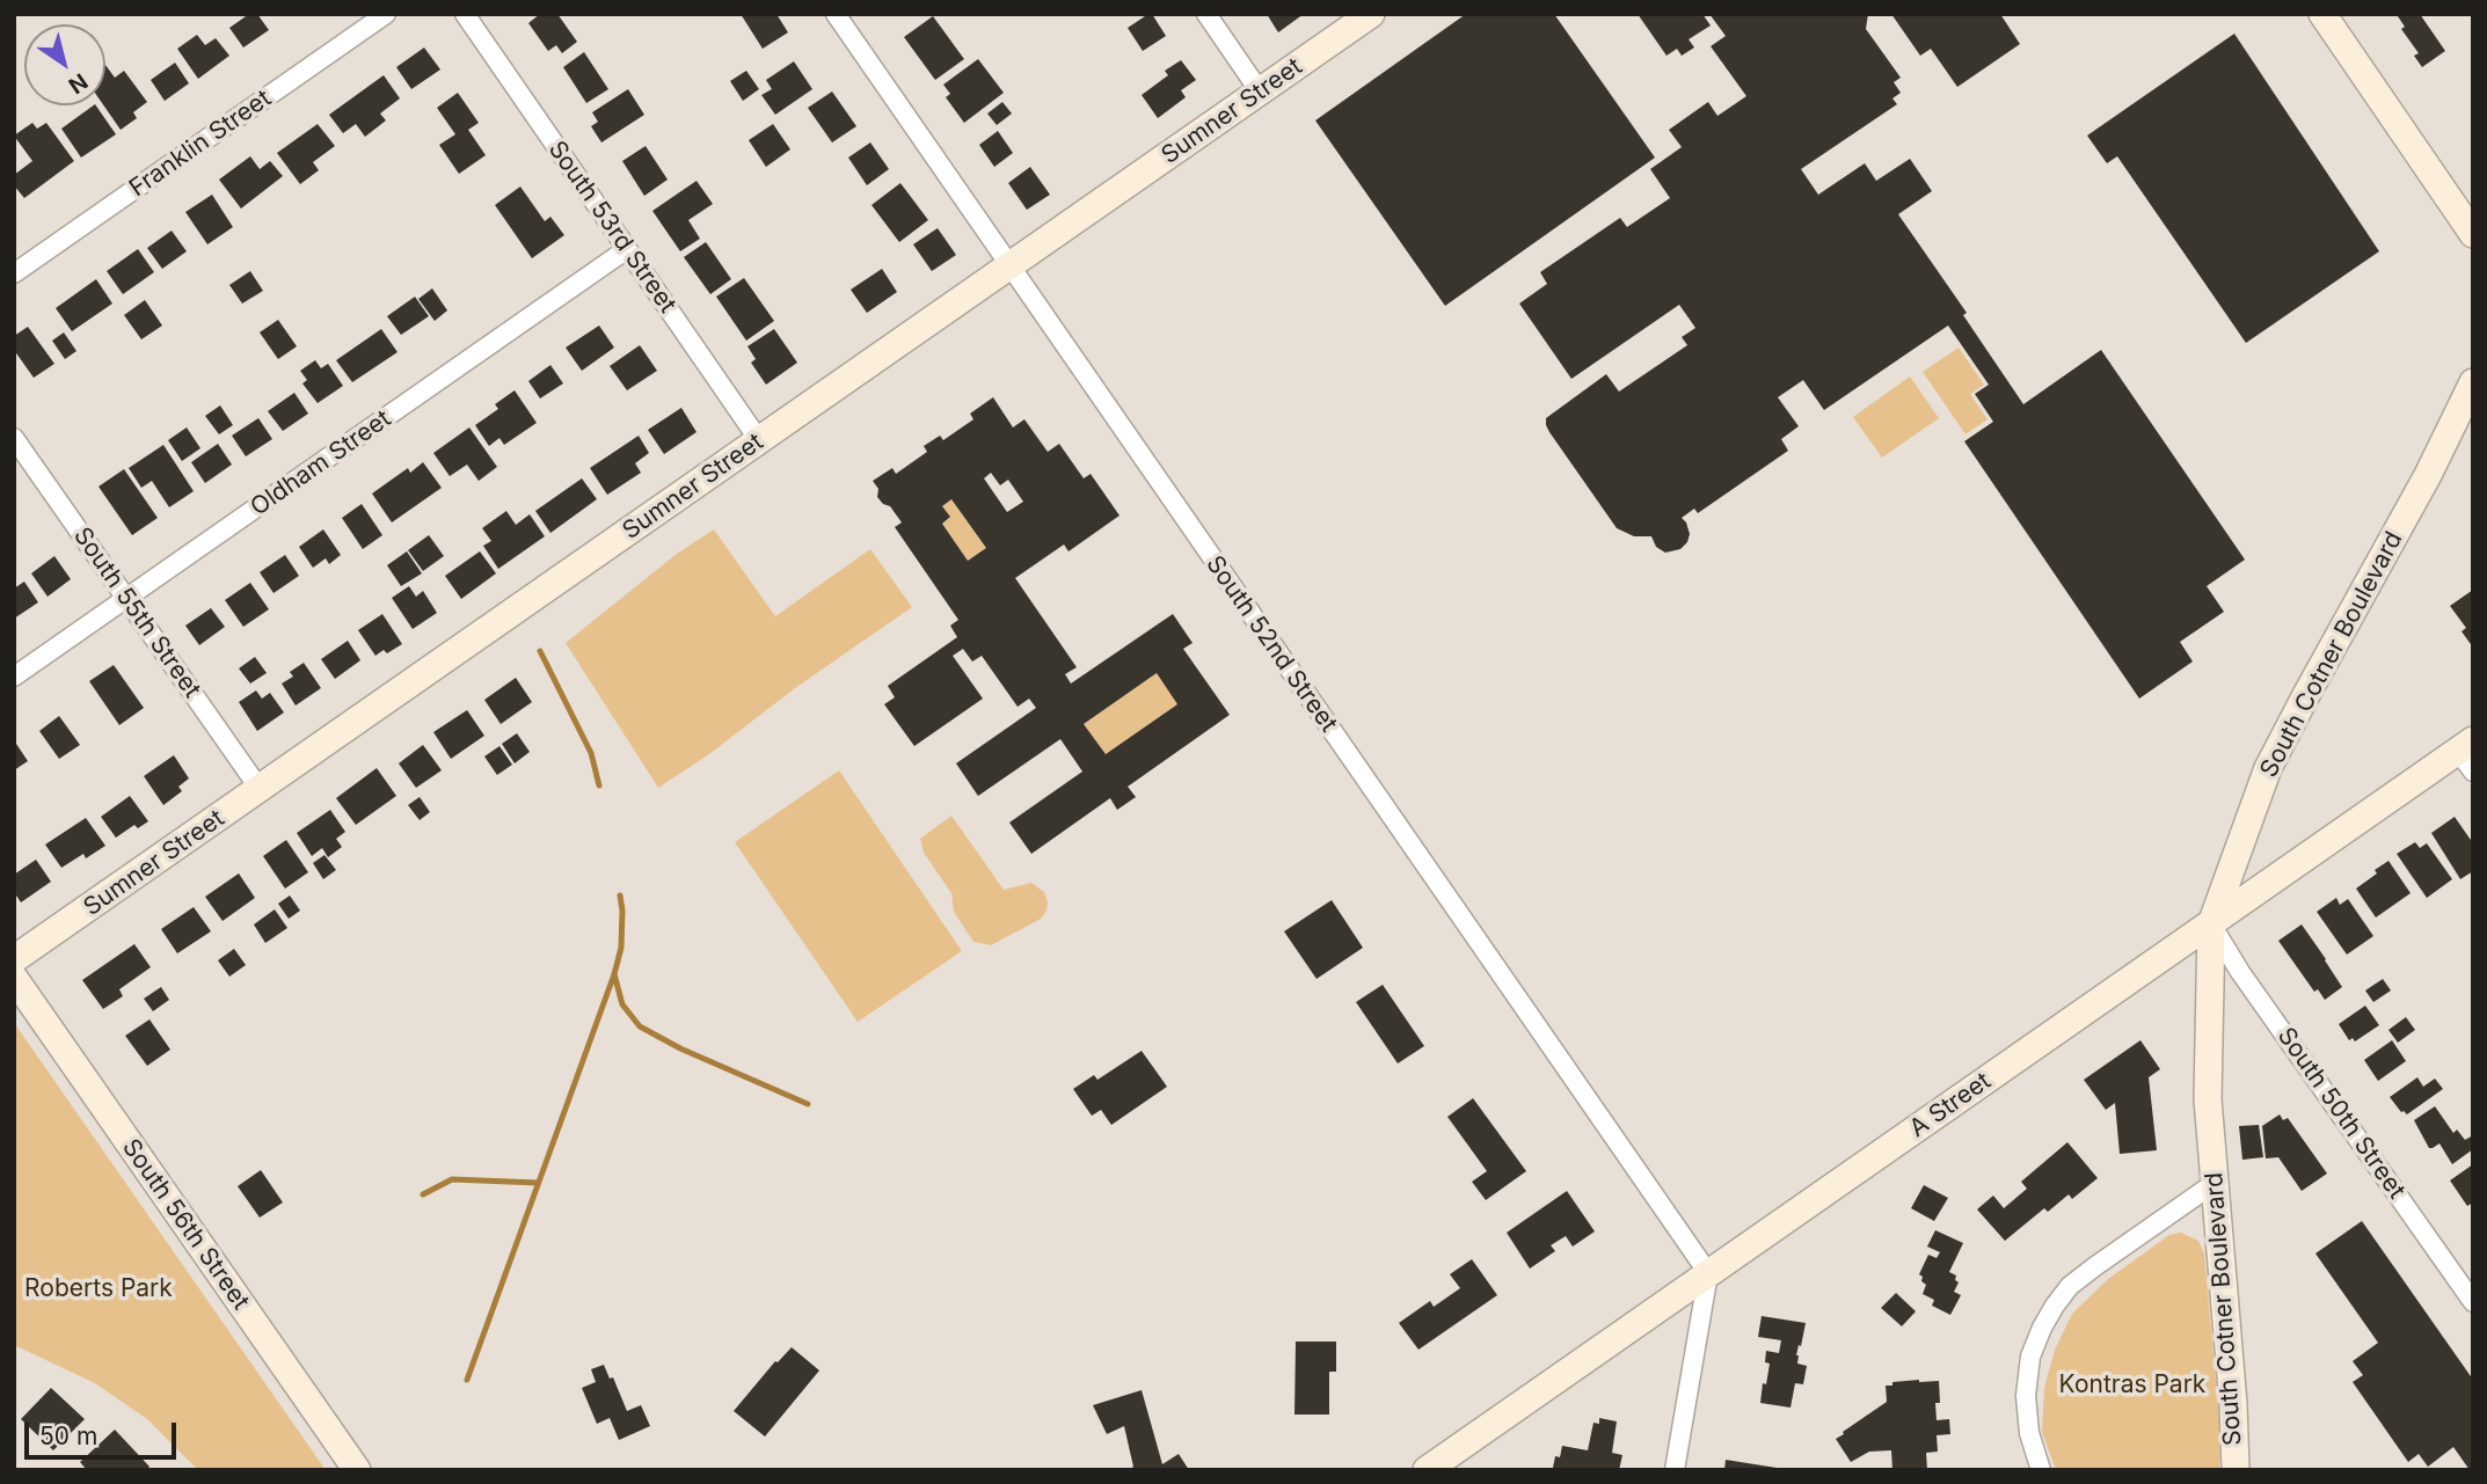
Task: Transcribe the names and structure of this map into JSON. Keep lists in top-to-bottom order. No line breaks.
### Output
{"streets":{"main road":["Sumner Street","South Cotner Boulevard","A Street","South 56th Street"],"street":["Franklin Street","South 53rd Street","Oldham Street","South 55th Street","South 52nd Street","South 50th Street"]},"crossings":[["Sumner Street","South 53rd Street"],["Sumner Street","South 55th Street"],["Sumner Street","South 52nd Street"],["South 53rd Street","Oldham Street"],["Oldham Street","South 55th Street"],["South 52nd Street","A Street"],["South Cotner Boulevard","A Street"],["South Cotner Boulevard","South 50th Street"],["A Street","South 50th Street"]],"parks":["Roberts Park","Kontras Park"],"scale_bar":"50 m","north":"bottom right"}
